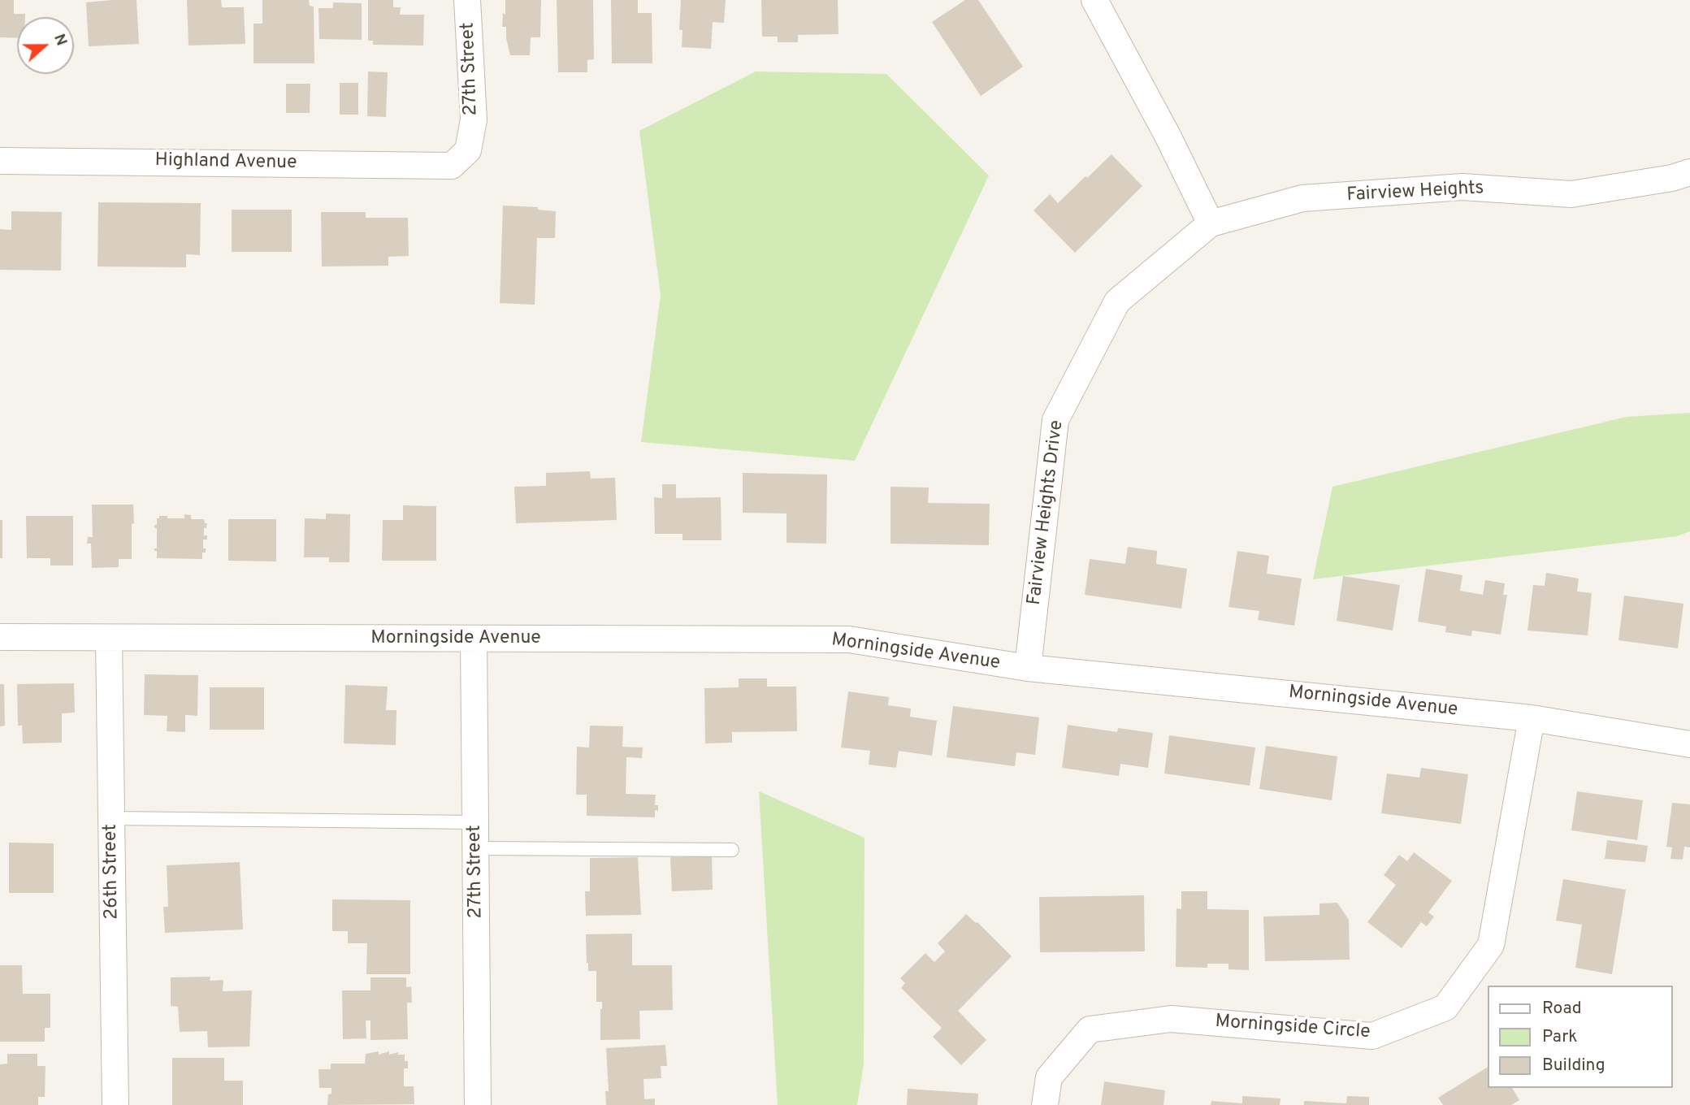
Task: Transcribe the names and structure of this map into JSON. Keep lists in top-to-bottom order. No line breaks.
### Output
{"streets":{"street":["27th Street","Highland Avenue","Fairview Heights","Fairview Heights Drive","Morningside Avenue","26th Street","Morningside Circle"]},"crossings":[["27th Street","Highland Avenue"],["27th Street","Morningside Avenue"],["Fairview Heights","Fairview Heights Drive"],["Fairview Heights Drive","Morningside Avenue"],["Morningside Avenue","26th Street"],["Morningside Avenue","Morningside Circle"]],"legend":["Road","Park","Building"],"north":"right"}
